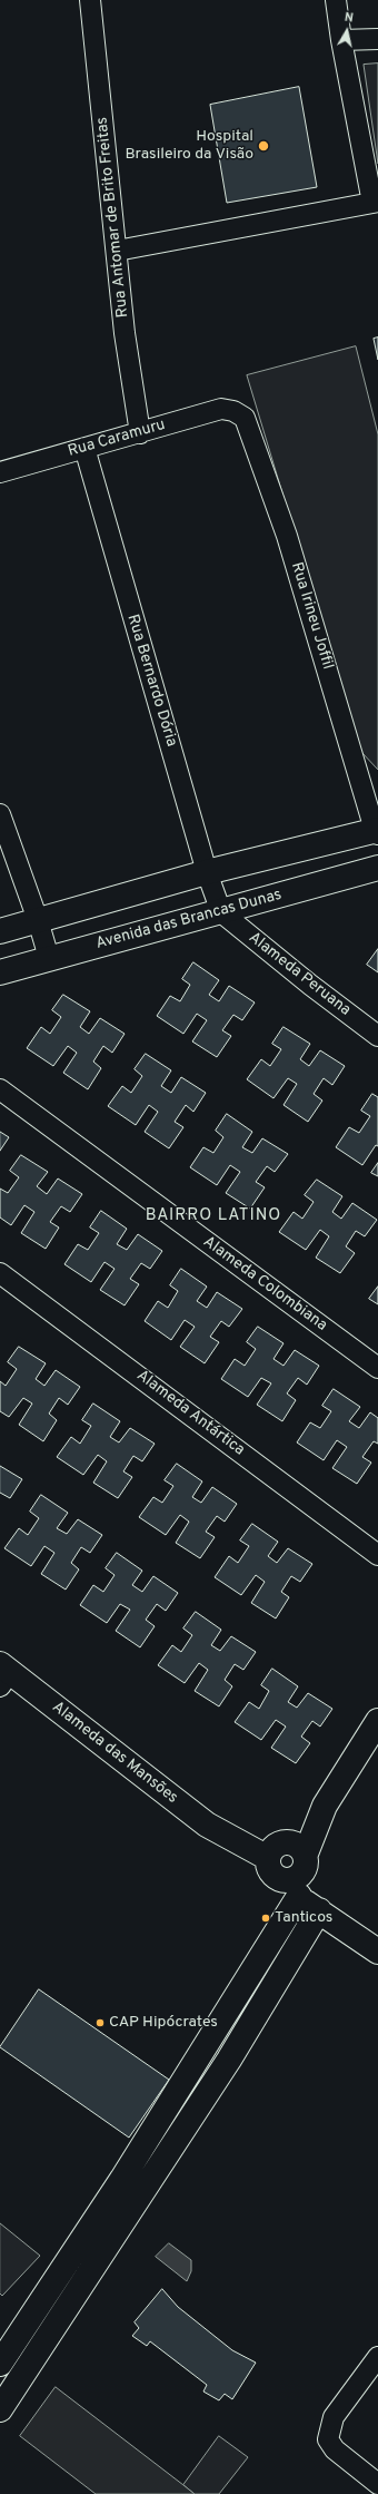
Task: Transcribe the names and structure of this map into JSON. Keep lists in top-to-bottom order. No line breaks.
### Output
{"streets":{"street":["Rua Antomar de Brito Freitas","Rua Caramuru","Rua Irineu Joffil","Rua Bernardo Dória","Avenida das Brancas Dunas","Alameda Peruana","Alameda Colombiana","Alameda Antártica","Alameda das Mansões"]},"crossings":[["Rua Antomar de Brito Freitas","Rua Caramuru"],["Rua Caramuru","Rua Irineu Joffil"],["Rua Caramuru","Rua Bernardo Dória"],["Rua Bernardo Dória","Avenida das Brancas Dunas"],["Rua Bernardo Dória","Alameda Peruana"],["Avenida das Brancas Dunas","Alameda Peruana"]],"districts":["BAIRRO LATINO"],"places":["Hospital Brasileiro da Visão","Tanticos","CAP Hipócrates"],"north":"top"}
